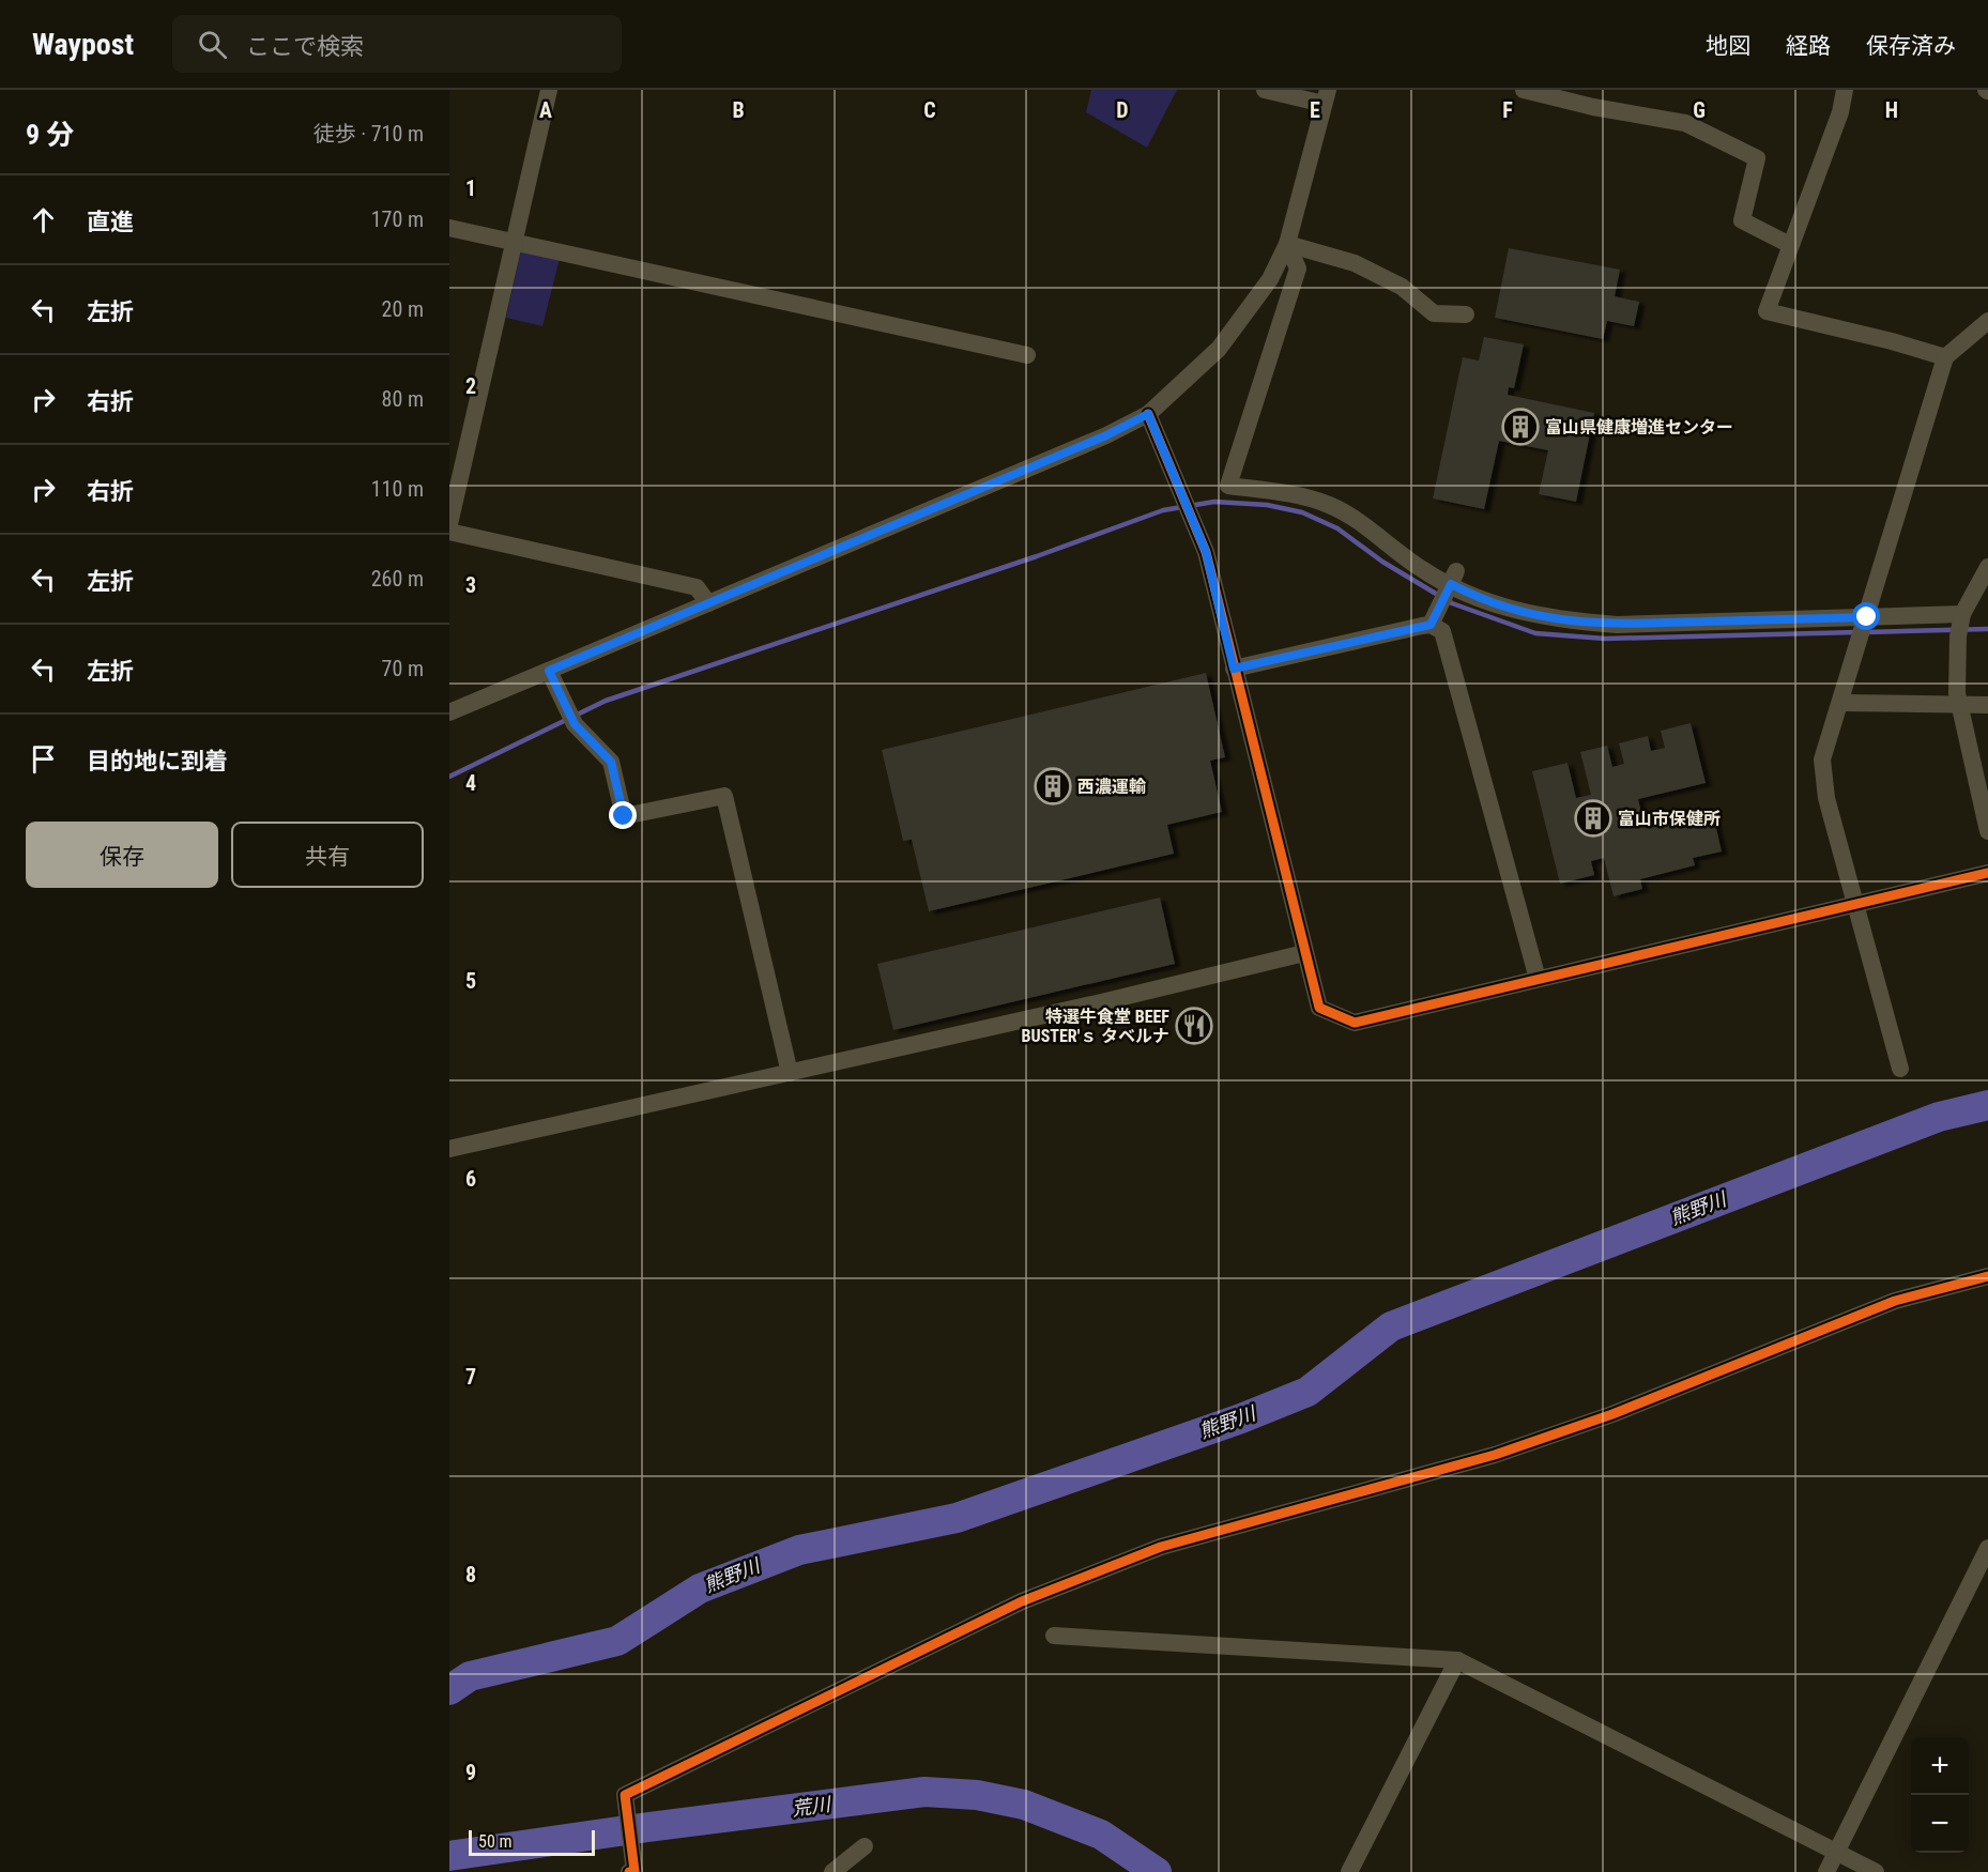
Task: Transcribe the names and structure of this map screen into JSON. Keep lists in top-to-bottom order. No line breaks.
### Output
{"water":["熊野川","荒川"],"places":{"building":["富山県健康増進センター","西濃運輸","富山市保健所"],"restaurant":["特選牛食堂 BEEF BUSTER'ｓ タベルナ"]},"scale_bar":"50 m","page":{"header":"Waypost","search":"ここで検索","nav":["地図","経路","保存済み"],"heading":["9 分","徒歩 · 710 m"],"list":[["直進","170 m"],["左折","20 m"],["右折","80 m"],["右折","110 m"],["左折","260 m"],["左折","70 m"],"目的地に到着"],"buttons":["保存","共有"],"map_buttons":["+","−"],"scale":"50 m"},"grid":{"columns":["A","B","C","D","E","F","G","H"],"rows":["1","2","3","4","5","6","7","8","9"]}}
